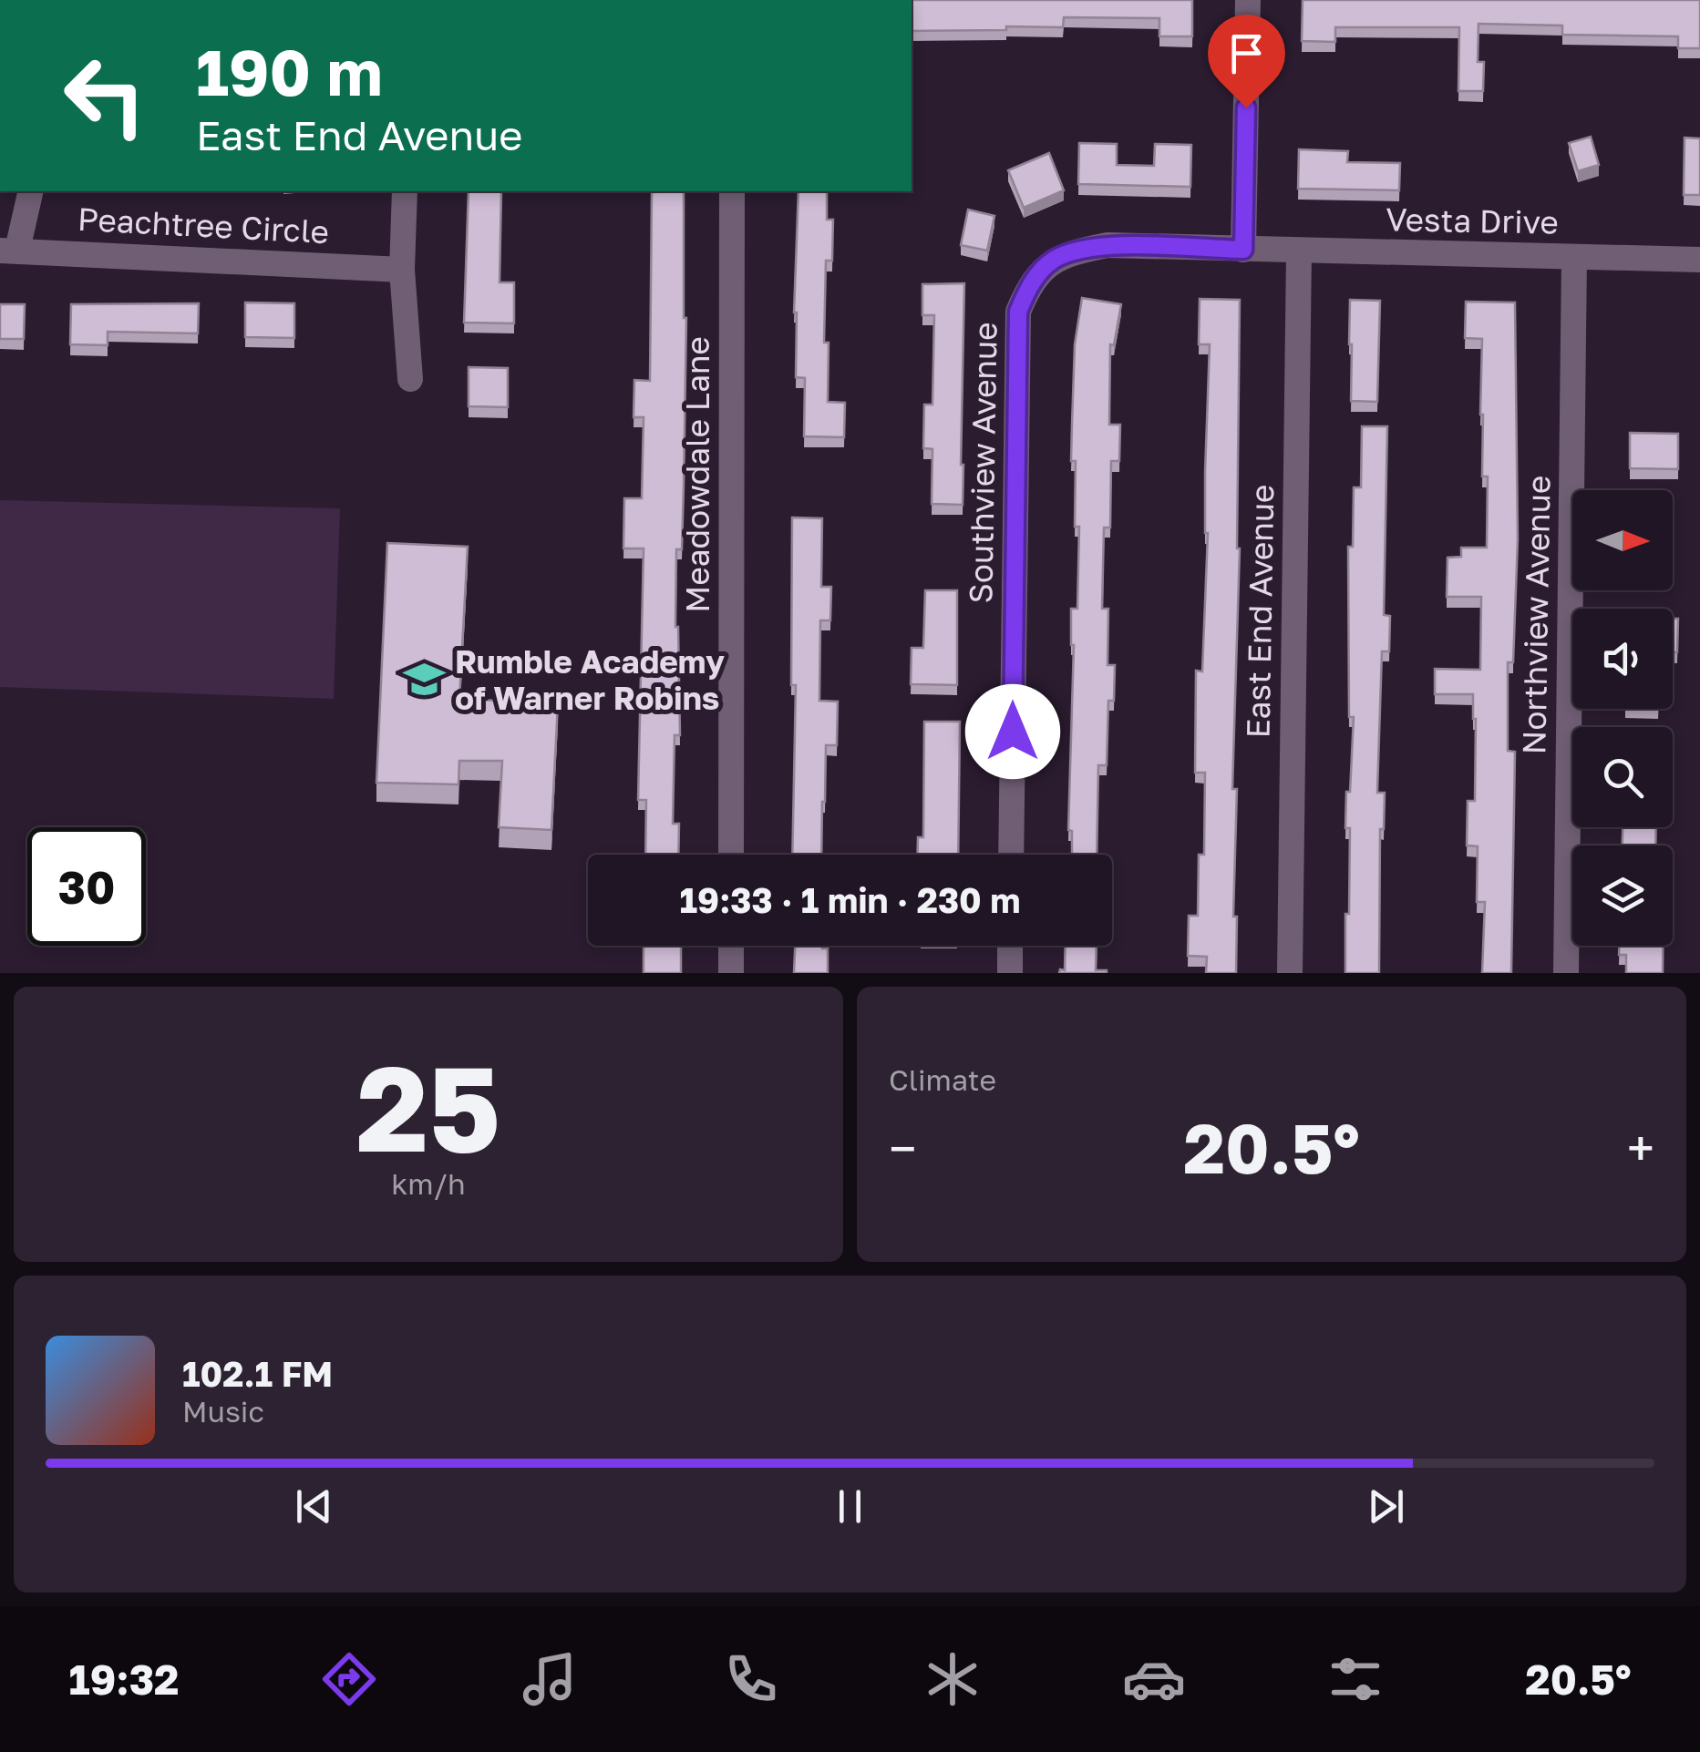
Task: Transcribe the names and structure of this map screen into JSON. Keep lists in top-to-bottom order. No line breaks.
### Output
{"streets":{"street":["Vesta Drive","Peachtree Circle","Southview Avenue","Meadowdale Lane","East End Avenue","Northview Avenue"]},"crossings":[["Vesta Drive","Southview Avenue"],["Vesta Drive","East End Avenue"],["Vesta Drive","Northview Avenue"]],"places":{"school or university":["Rumble Academy of Warner Robins"]},"north":"right","page":{"turn":["190 m","East End Avenue"],"limit":"30","trip":"19:33 · 1 min · 230 m","tile":[["25","km/h"],"Climate"],"heat":["−","20.5°","+"],"song":["102.1 FM","Music"],"tabs":["19:32","20.5°"]}}
